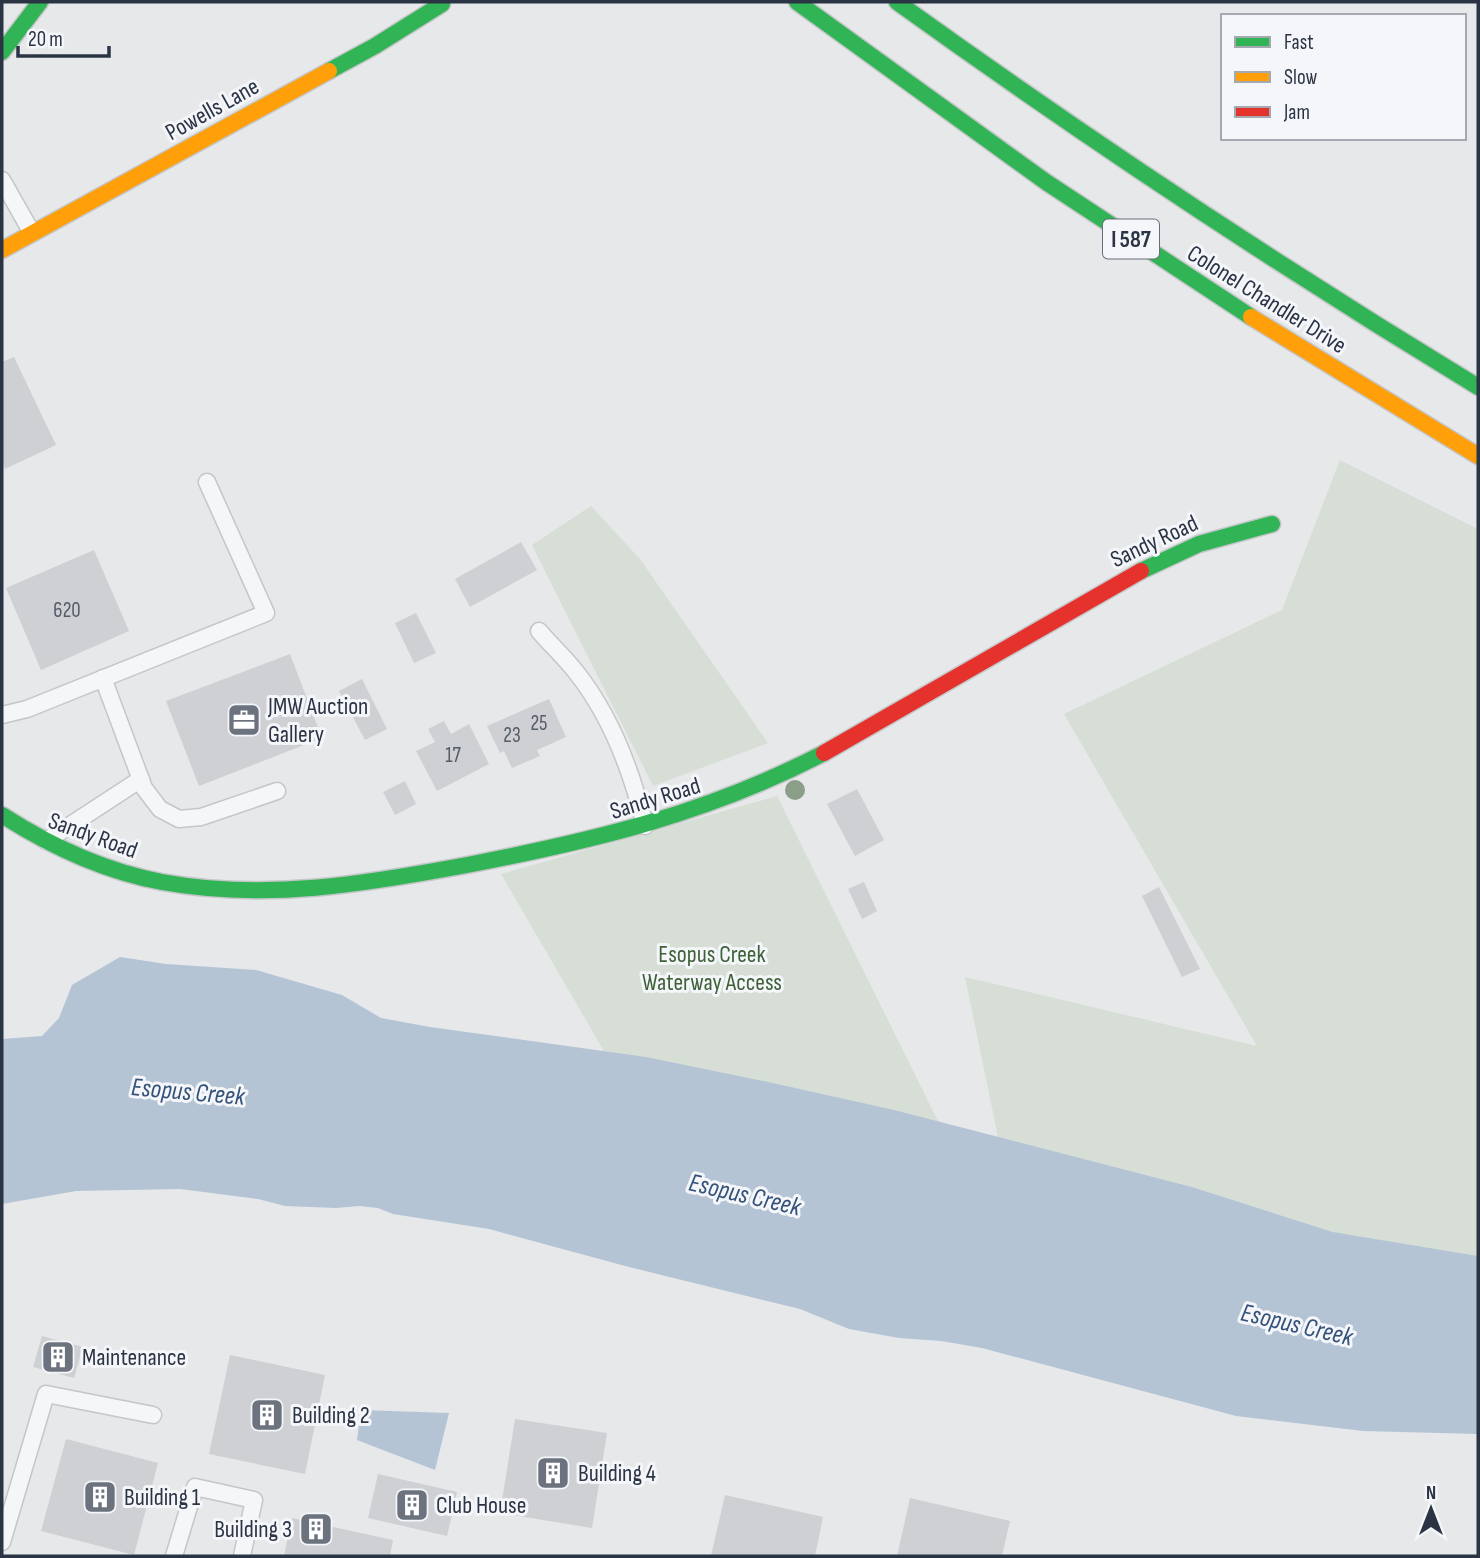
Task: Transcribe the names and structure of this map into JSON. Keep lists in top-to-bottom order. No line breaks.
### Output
{"streets":{"main road":["Powells Lane","I 587","Colonel Chandler Drive","Sandy Road"]},"water":["Esopus Creek"],"parks":["Esopus Creek Waterway Access"],"places":{"office":["JMW Auction Gallery"],"building":["Maintenance","Building 2","Building 4","Building 1","Club House","Building 3"]},"house_numbers":["620","25","23","17"],"legend":["Fast","Slow","Jam"],"scale_bar":"20 m","north":"top"}
